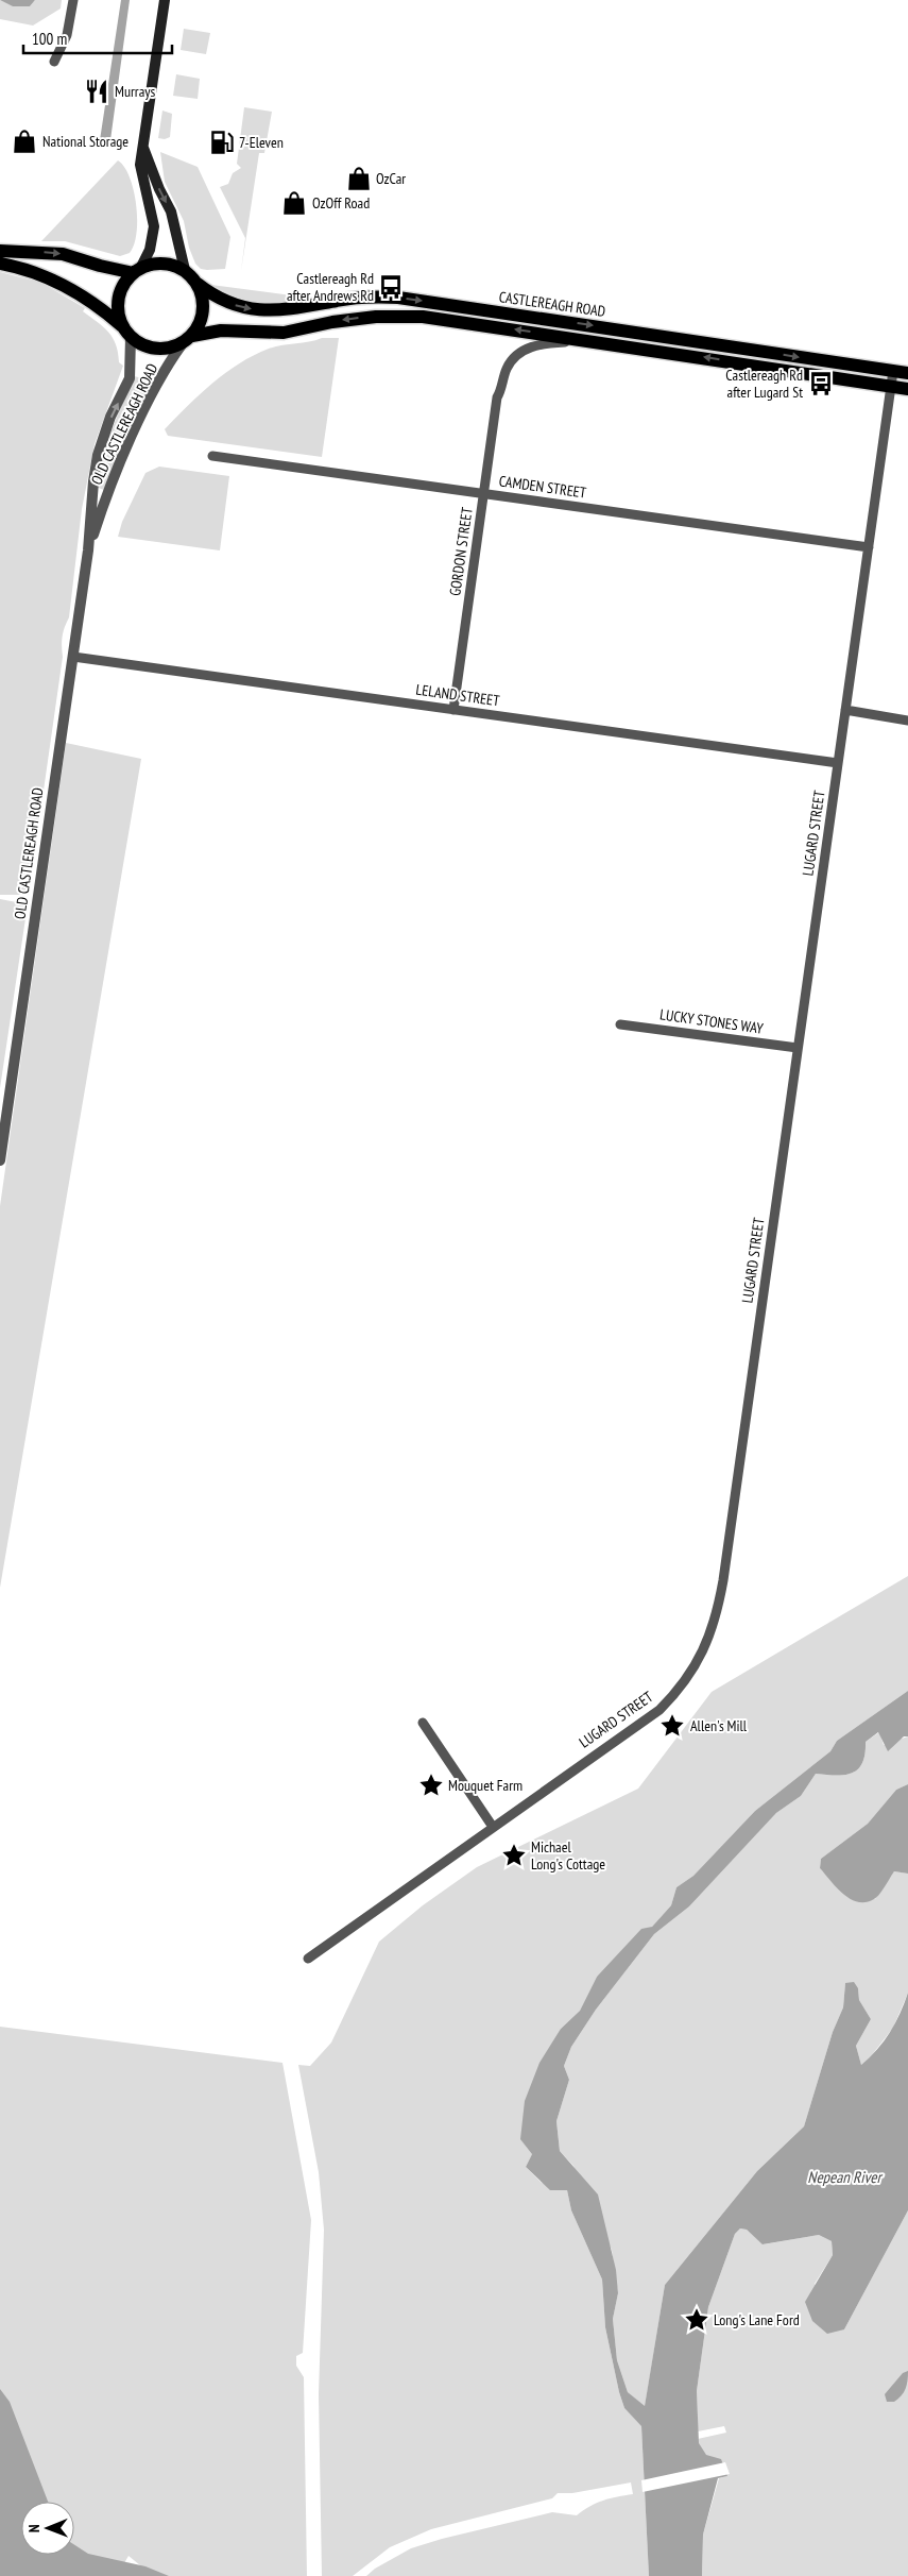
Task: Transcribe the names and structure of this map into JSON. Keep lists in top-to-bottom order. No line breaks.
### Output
{"streets":{"main road":["CASTLEREAGH ROAD"],"street":["OLD CASTLEREAGH ROAD","CAMDEN STREET","GORDON STREET","LELAND STREET","LUGARD STREET","LUCKY STONES WAY"]},"crossings":[["CASTLEREAGH ROAD","OLD CASTLEREAGH ROAD"],["CASTLEREAGH ROAD","GORDON STREET"],["CASTLEREAGH ROAD","LUGARD STREET"],["OLD CASTLEREAGH ROAD","LELAND STREET"],["CAMDEN STREET","GORDON STREET"],["CAMDEN STREET","LUGARD STREET"],["GORDON STREET","LELAND STREET"],["LELAND STREET","LUGARD STREET"],["LUGARD STREET","LUCKY STONES WAY"]],"water":["Nepean River"],"places":{"restaurant":["Murrays"],"shop":["National Storage","OzCar","OzOff Road"],"fuel station":["7-Eleven"],"bus stop":["Castlereagh Rd after Andrews Rd","Castlereagh Rd after Lugard St"],"place":["Allen's Mill","Mouquet Farm","Michael Long's Cottage","Long's Lane Ford"]},"scale_bar":"100 m","north":"left"}
